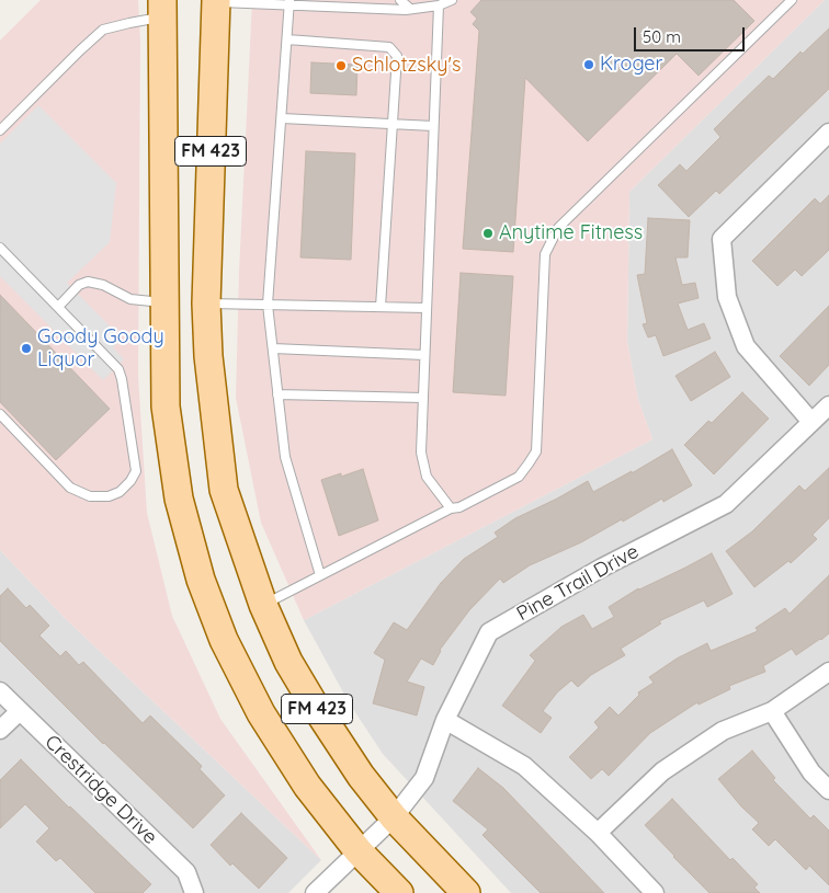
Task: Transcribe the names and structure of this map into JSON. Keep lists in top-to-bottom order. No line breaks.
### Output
{"streets":{"main road":["FM 423"],"street":["Pine Trail Drive","Crestridge Drive"]},"crossings":[["FM 423","Pine Trail Drive"]],"places":["Kroger","Schlotzsky's","Anytime Fitness","Goody Goody Liquor"],"scale_bar":"50 m"}
